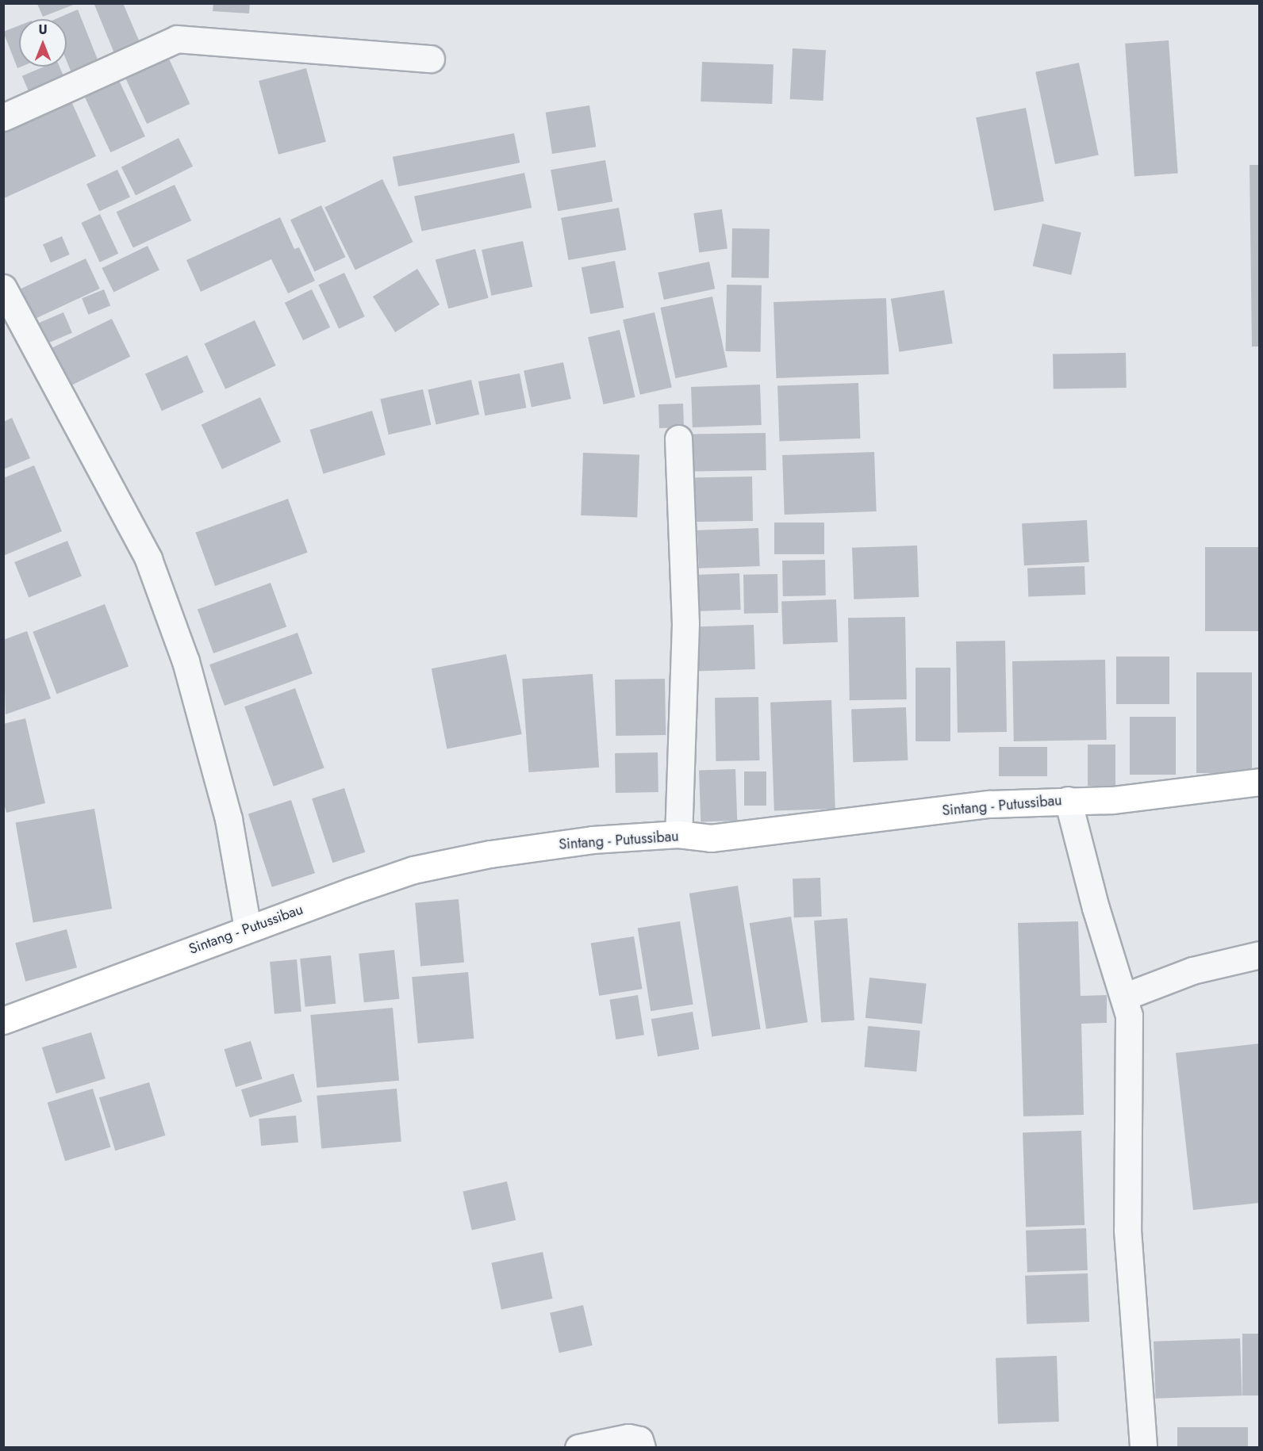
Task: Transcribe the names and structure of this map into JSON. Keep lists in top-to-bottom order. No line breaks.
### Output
{"streets":{"highway":["Sintang - Putussibau"]},"north":"top"}
